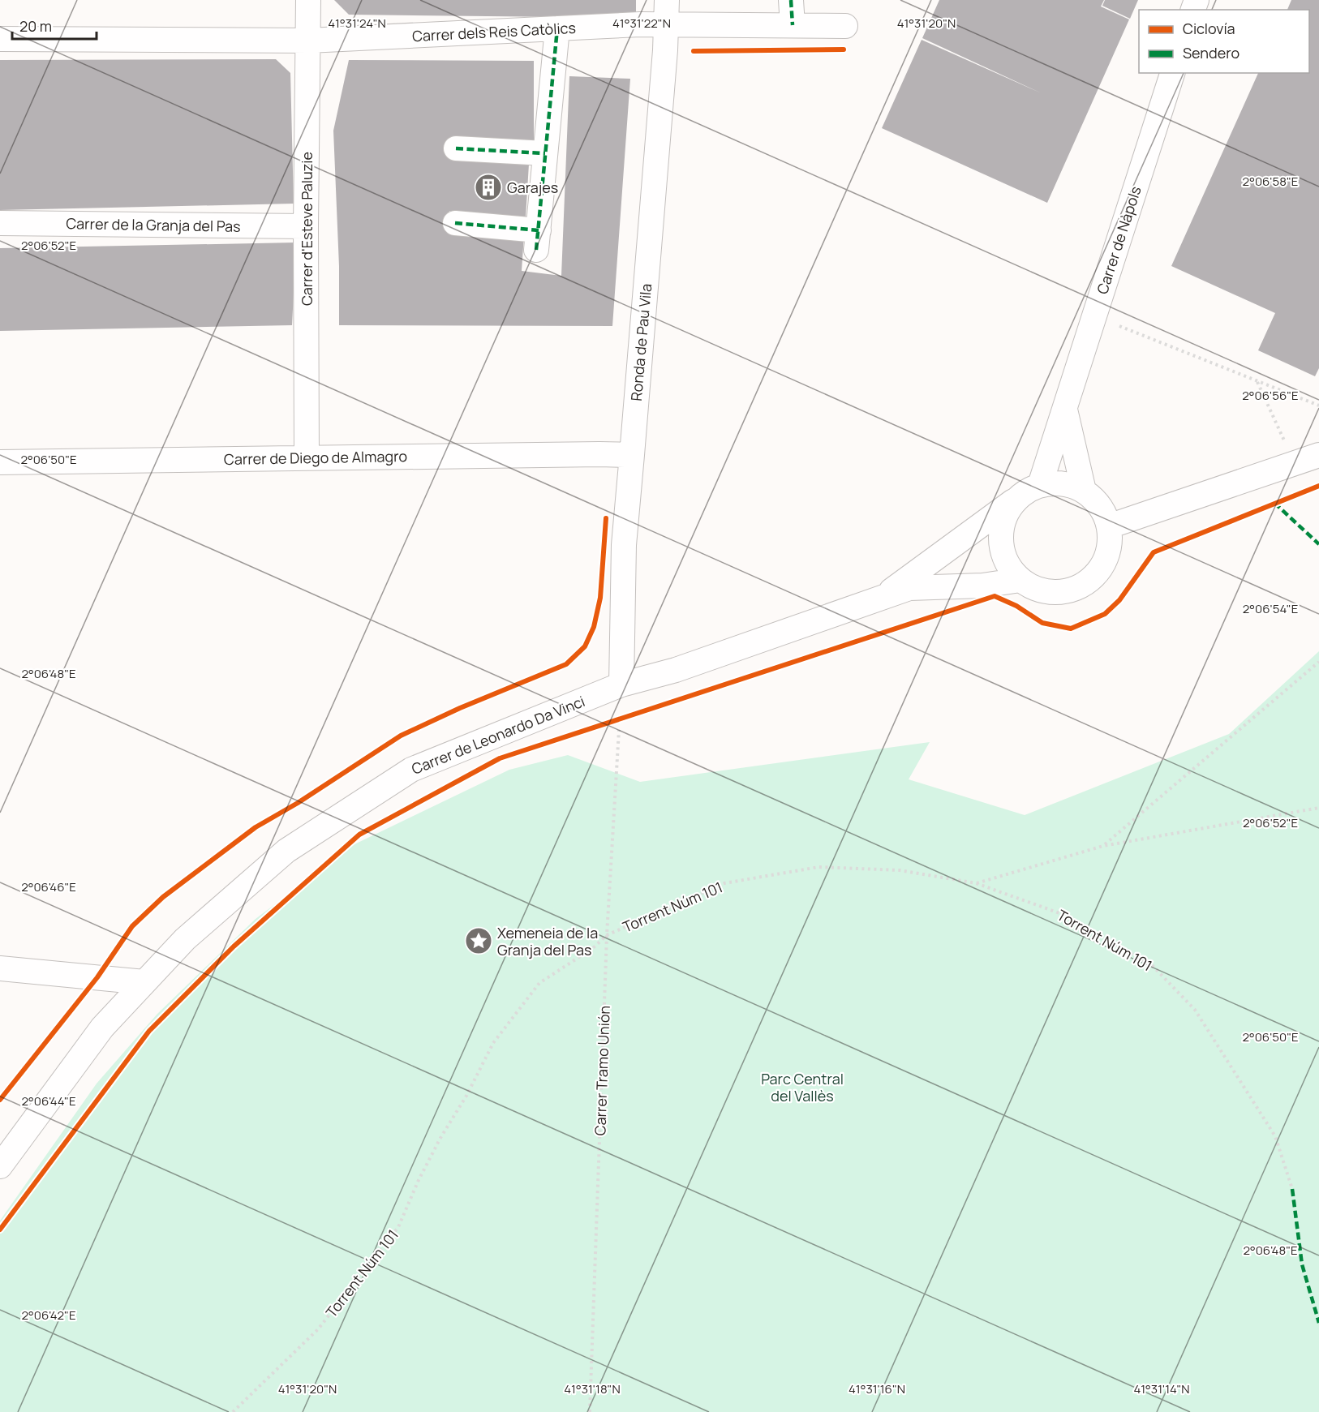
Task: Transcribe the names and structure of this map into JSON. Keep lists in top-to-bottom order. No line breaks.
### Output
{"streets":{"street":["Carrer dels Reis Catòlics","Carrer de la Granja del Pas","Carrer d'Esteve Paluzie","Carrer de Nàpols","Ronda de Pau Vila","Carrer de Diego de Almagro","Carrer de Leonardo Da Vinci"],"path":["Torrent Núm 101","Carrer Tramo Unión"]},"crossings":[["Carrer dels Reis Catòlics","Carrer d'Esteve Paluzie"],["Carrer dels Reis Catòlics","Ronda de Pau Vila"],["Carrer de la Granja del Pas","Carrer d'Esteve Paluzie"],["Carrer d'Esteve Paluzie","Carrer de Diego de Almagro"],["Carrer de Nàpols","Carrer de Leonardo Da Vinci"],["Ronda de Pau Vila","Carrer de Diego de Almagro"],["Ronda de Pau Vila","Carrer de Leonardo Da Vinci"],["Torrent Núm 101","Carrer Tramo Unión"]],"parks":["Parc Central del Vallès"],"places":{"building":["Garajes"],"place":["Xemeneia de la Granja del Pas"]},"legend":["Ciclovía","Sendero"],"scale_bar":"20 m","coordinates":["41°31'24\"N","41°31'22\"N","41°31'20\"N","2°06'58\"E","2°06'52\"E","2°06'56\"E","2°06'50\"E","2°06'54\"E","2°06'48\"E","2°06'46\"E","2°06'44\"E","2°06'42\"E","41°31'18\"N","41°31'16\"N","41°31'14\"N"]}
